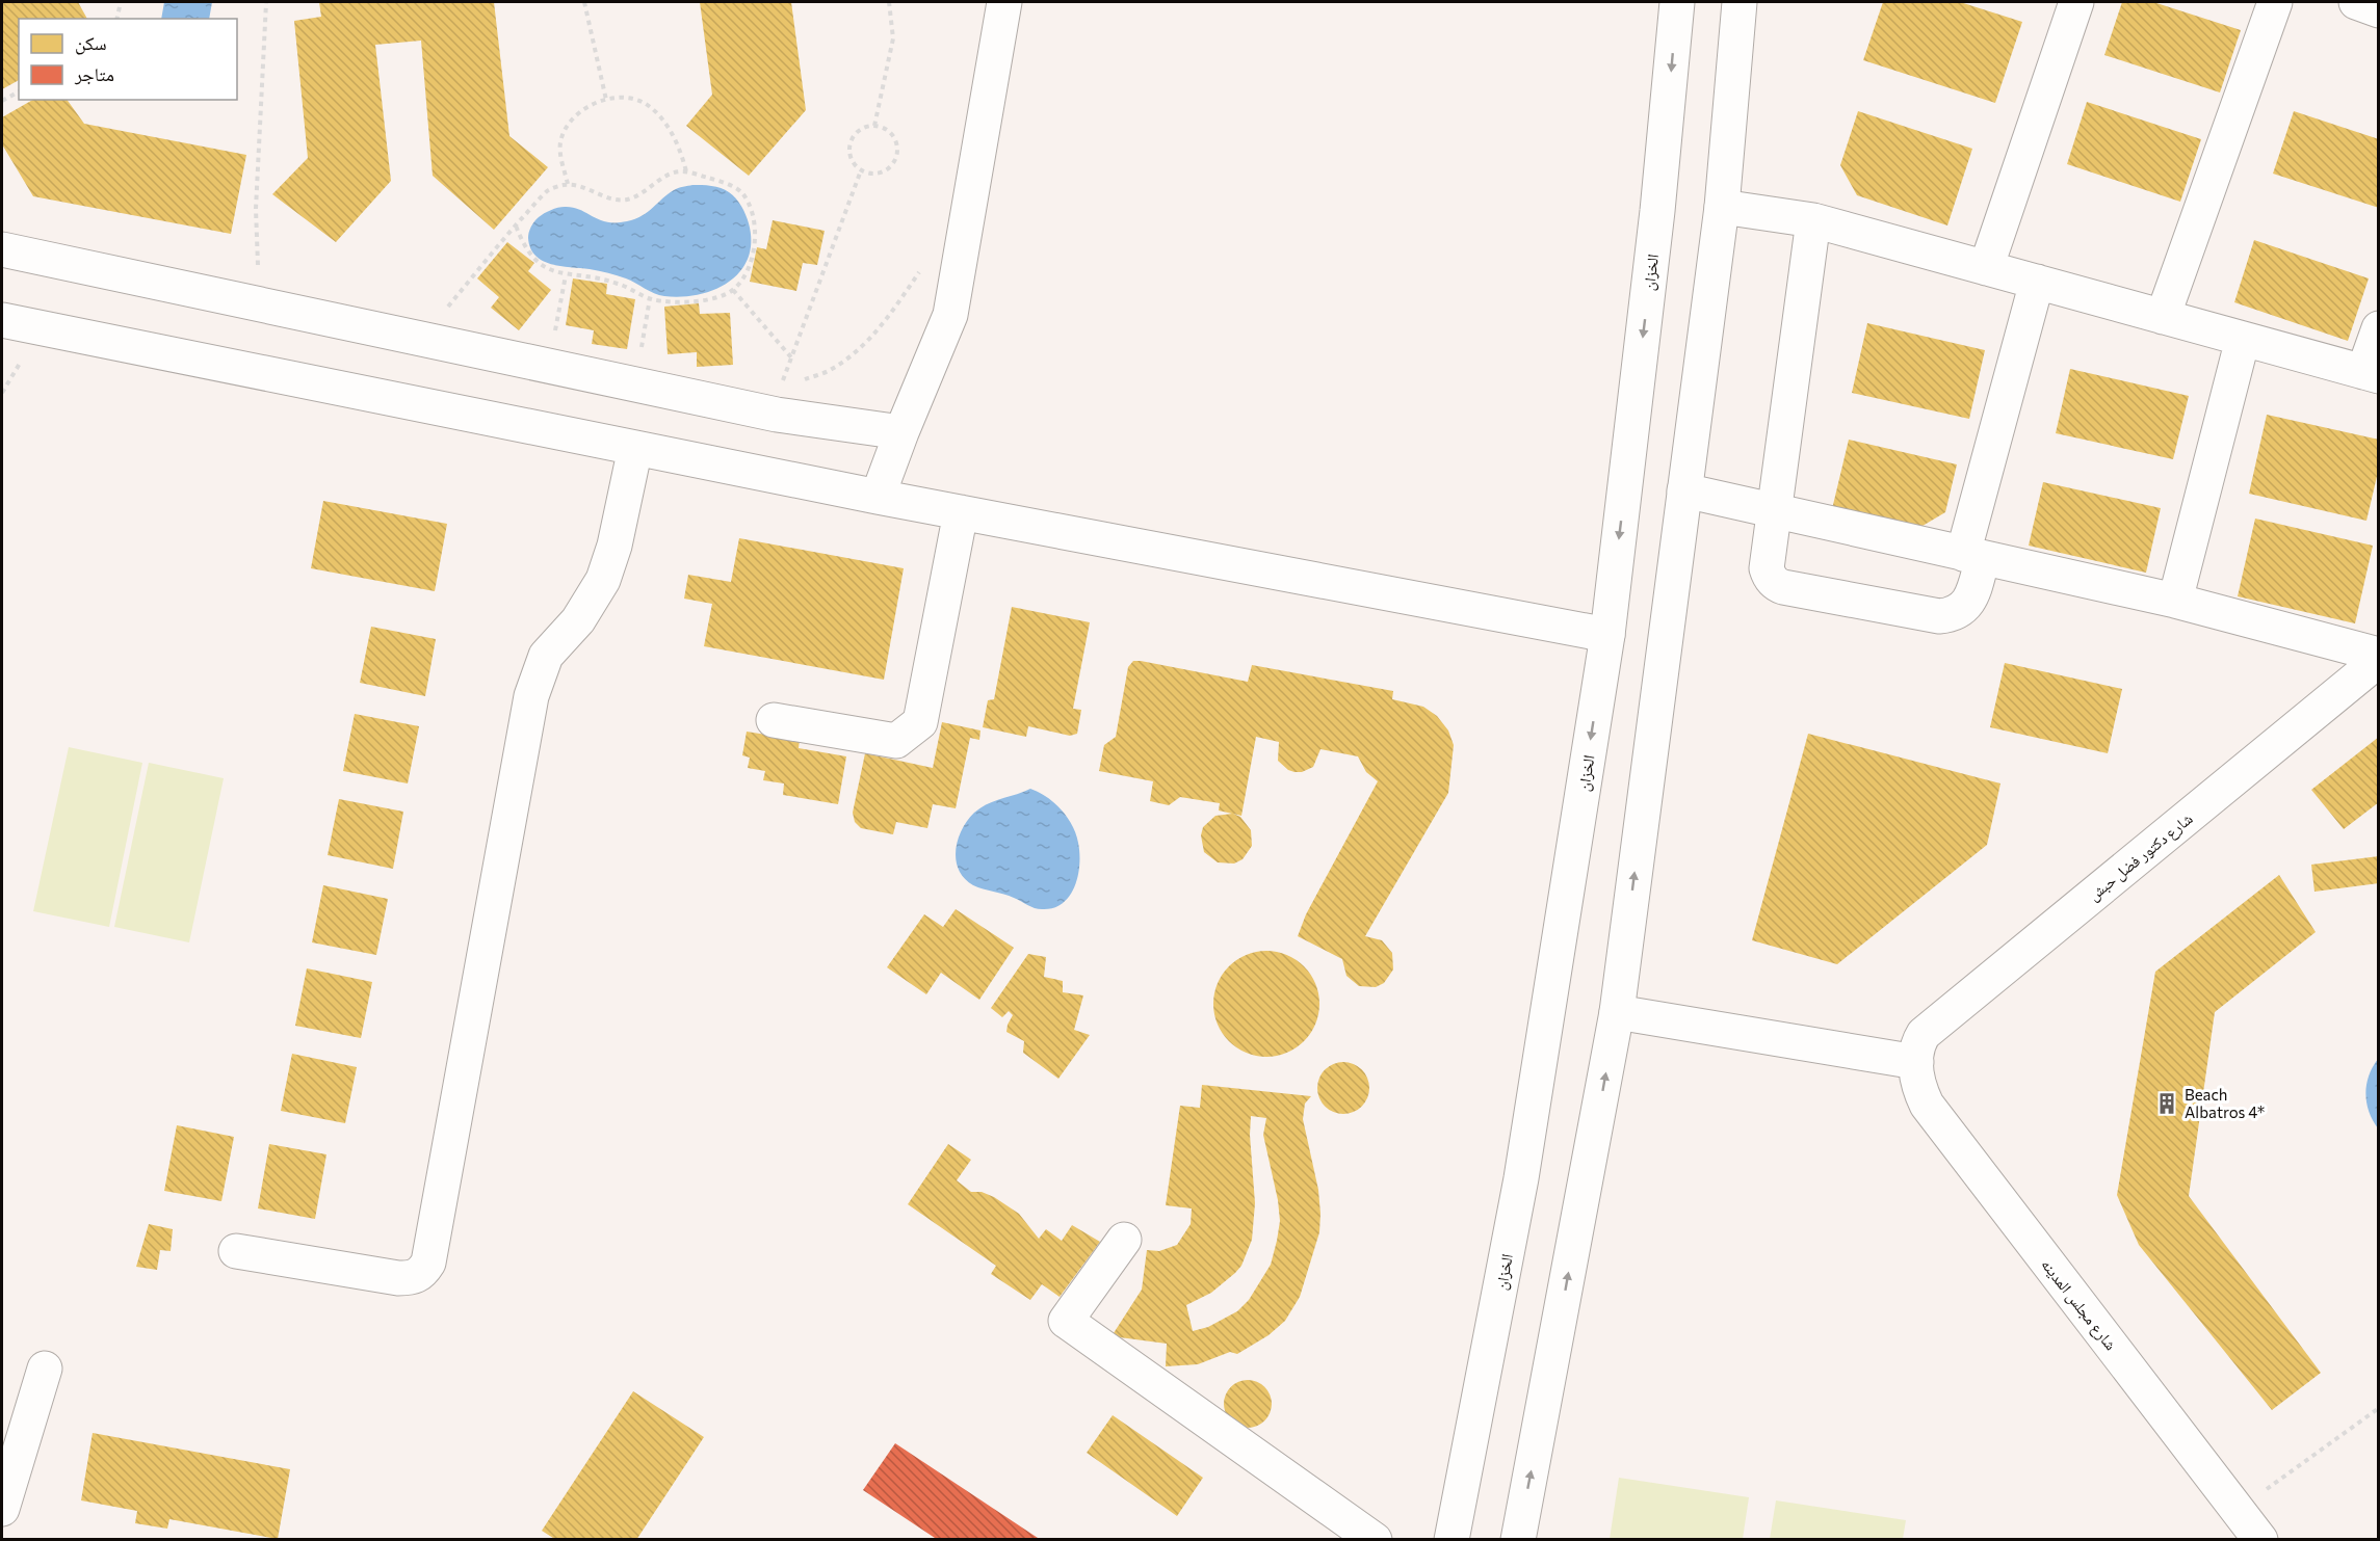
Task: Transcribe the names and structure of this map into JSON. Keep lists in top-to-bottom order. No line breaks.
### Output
{"streets":{"street":["الخزان","شارع دكتور فضل حبش","شارع مجلس المدينه"]},"crossings":[["شارع دكتور فضل حبش","شارع مجلس المدينه"]],"places":{"building":["Beach Albatros 4*"]},"legend":["سكن","متاجر"]}
